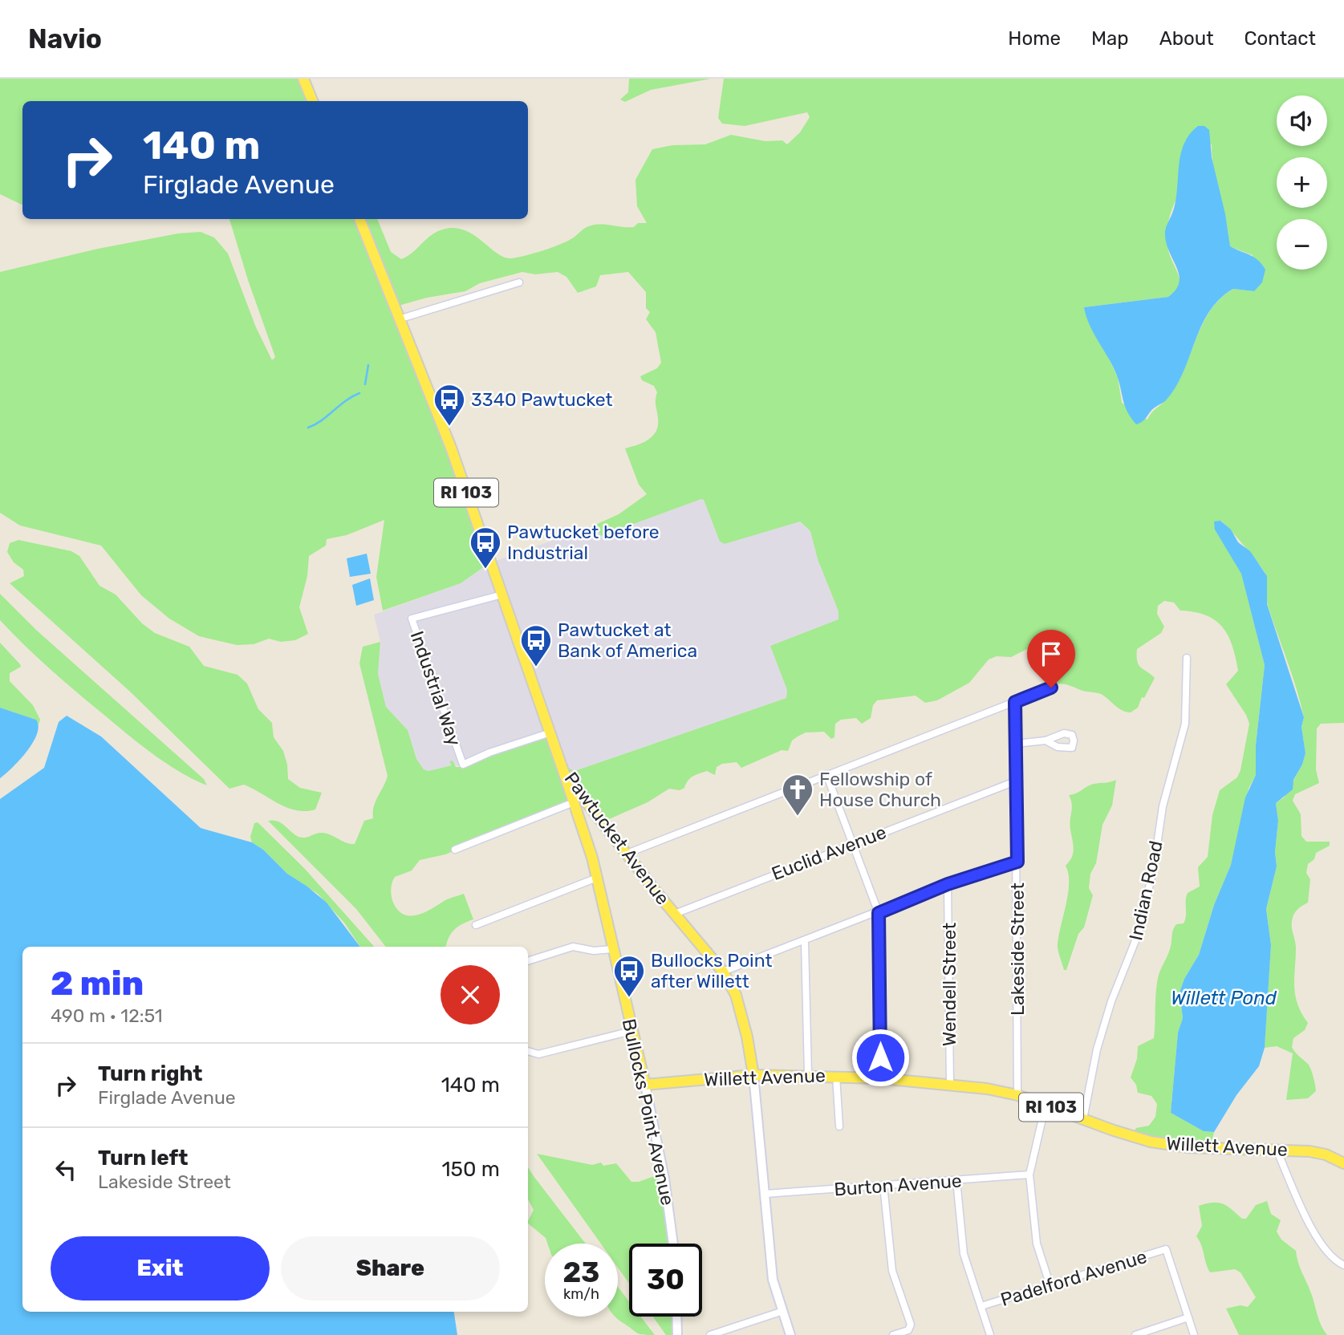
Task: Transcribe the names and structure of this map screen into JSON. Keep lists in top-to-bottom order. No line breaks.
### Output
{"streets":{"main road":["RI 103","Pawtucket Avenue","Willett Avenue","Bullocks Point Avenue"],"street":["Industrial Way","Euclid Avenue","Indian Road","Lakeside Street","Wendell Street","Burton Avenue","Padelford Avenue"]},"crossings":[["Industrial Way","Pawtucket Avenue"],["Pawtucket Avenue","Euclid Avenue"],["Pawtucket Avenue","Willett Avenue"],["Pawtucket Avenue","Bullocks Point Avenue"],["Pawtucket Avenue","Burton Avenue"],["Euclid Avenue","Lakeside Street"],["Indian Road","Willett Avenue"],["Lakeside Street","Willett Avenue"],["Wendell Street","Willett Avenue"],["Willett Avenue","Bullocks Point Avenue"]],"water":["Willett Pond"],"places":{"bus stop":["3340 Pawtucket","Pawtucket before Industrial","Pawtucket at Bank of America","Bullocks Point after Willett"],"church":["Fellowship of House Church"]},"page":{"header":"Navio","nav":["Home","Map","About","Contact"],"map_buttons":["+","−"],"turn":["140 m","Firglade Avenue"],"heading":["2 min","490 m · 12:51"],"list":[{"name":"Turn right","note":"Firglade Avenue","value":"140 m"},{"name":"Turn left","note":"Lakeside Street","value":"150 m"}],"buttons":["Exit","Share"],"speed":"23 km/h","limit":"30"}}
